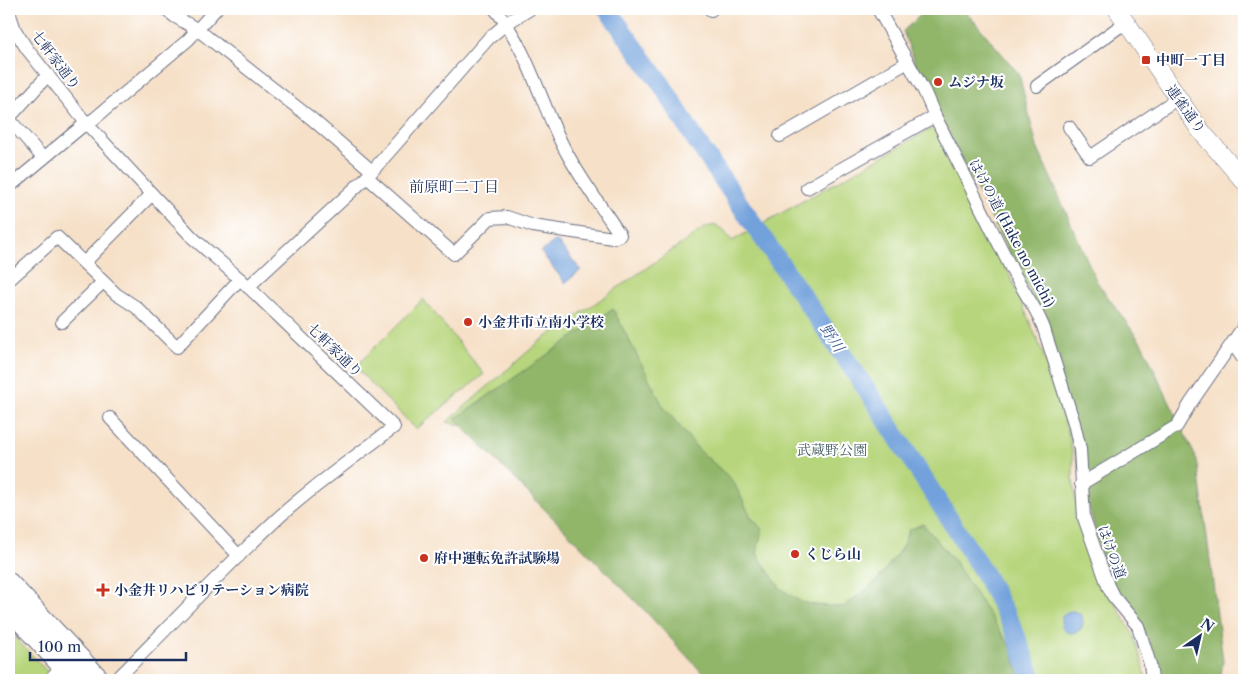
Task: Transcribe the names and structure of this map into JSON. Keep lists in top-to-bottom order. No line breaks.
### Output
{"streets":{"main road":["連雀通り"],"street":["七軒家通り","はけの道 (Hake no michi)","はけの道"]},"crossings":[["はけの道 (Hake no michi)","はけの道"]],"districts":["前原町二丁目"],"water":["野川"],"parks":["武蔵野公園"],"places":{"transit":["中町一丁目"],"other":["ムジナ坂","小金井市立南小学校","くじら山","府中運転免許試験場"],"health":["小金井リハビリテーション病院"]},"scale_bar":"100 m","north":"top right"}
